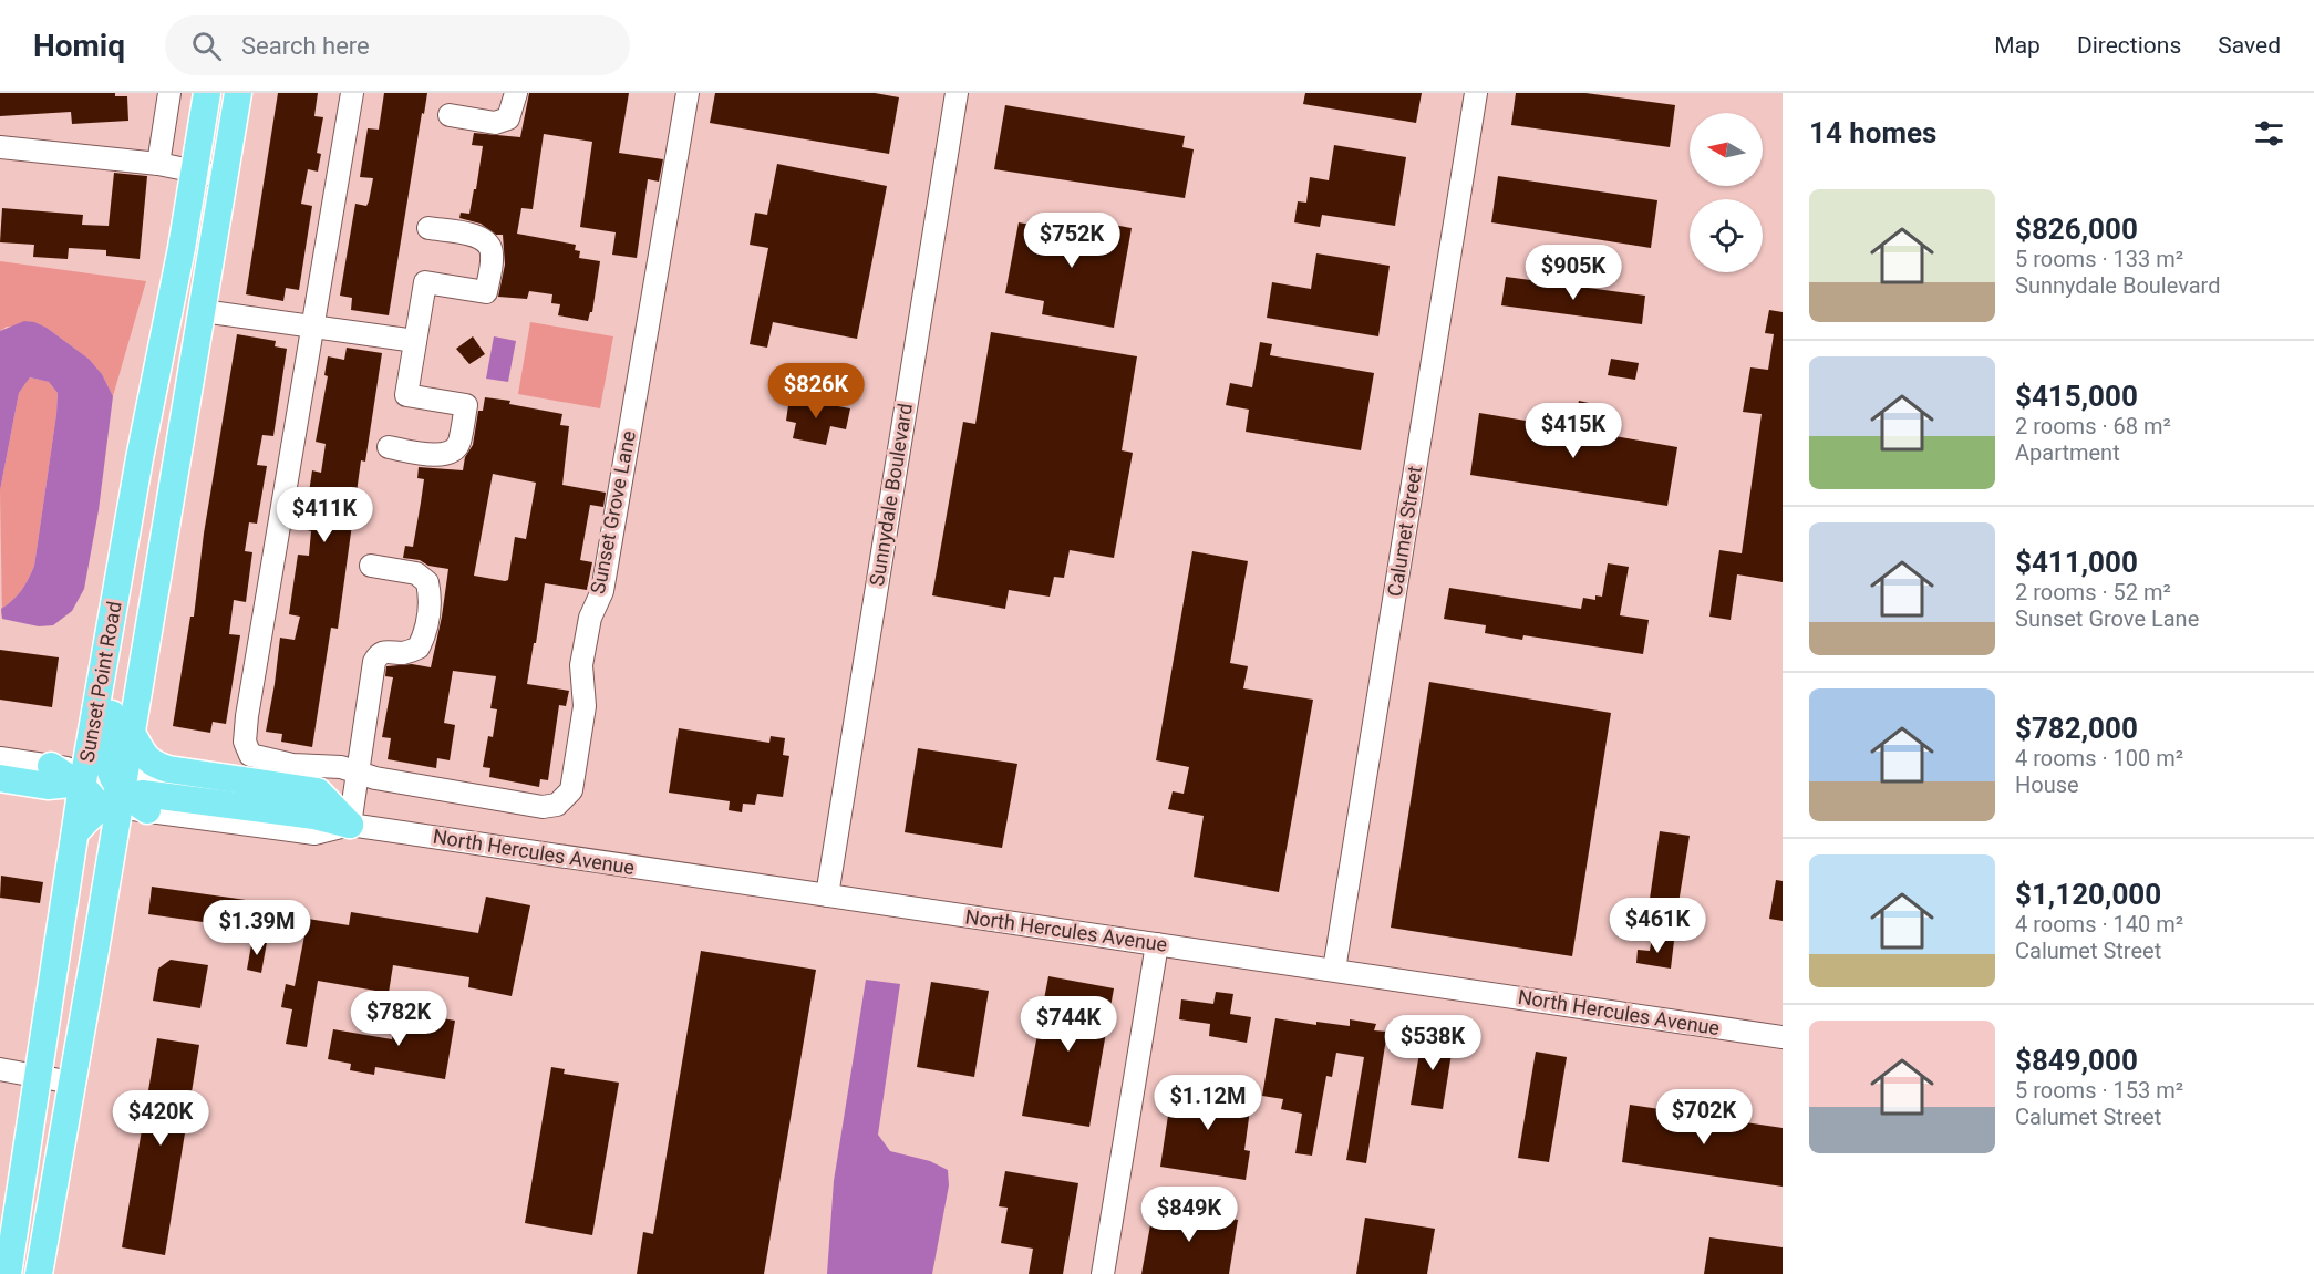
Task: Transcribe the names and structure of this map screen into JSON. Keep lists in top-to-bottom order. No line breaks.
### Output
{"streets":{"main road":["Sunset Point Road"],"street":["Sunnydale Boulevard","Sunset Grove Lane","Calumet Street","North Hercules Avenue"]},"crossings":[["Sunnydale Boulevard","North Hercules Avenue"],["Calumet Street","North Hercules Avenue"]],"north":"left","page":{"header":"Homiq","search":"Search here","nav":["Map","Directions","Saved"],"heading":"14 homes","list":[{"name":"$826,000","note":"5 rooms · 133 m² · Sunnydale Boulevard"},{"name":"$415,000","note":"2 rooms · 68 m² · Apartment"},{"name":"$411,000","note":"2 rooms · 52 m² · Sunset Grove Lane"},{"name":"$782,000","note":"4 rooms · 100 m² · House"},{"name":"$1,120,000","note":"4 rooms · 140 m² · Calumet Street"},{"name":"$849,000","note":"5 rooms · 153 m² · Calumet Street"}],"price":["$752K","$905K","$826K","$415K","$411K","$461K","$1.39M","$782K","$744K","$538K","$1.12M","$702K","$420K","$849K"]}}
